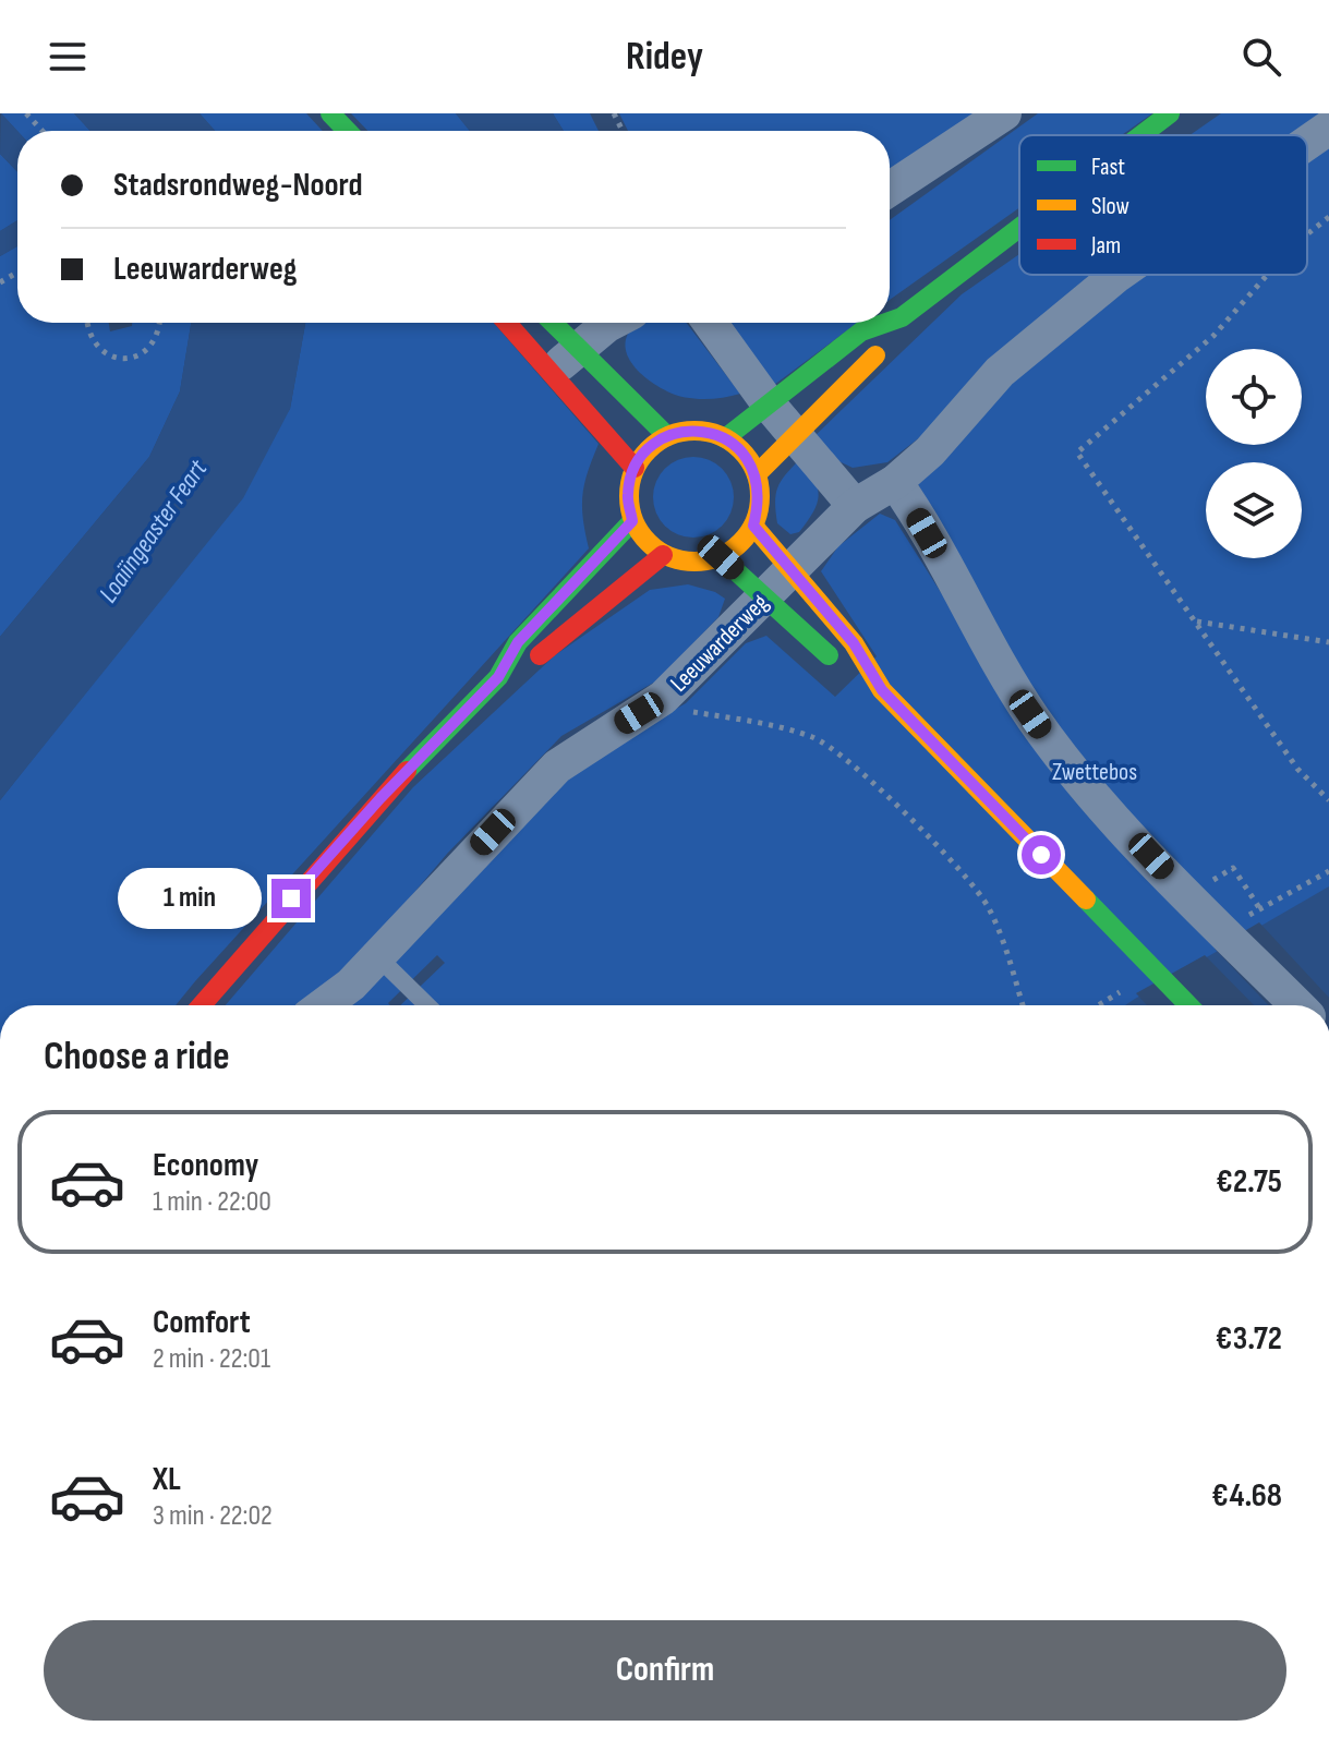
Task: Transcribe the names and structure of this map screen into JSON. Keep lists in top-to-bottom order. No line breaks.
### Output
{"streets":{"street":["Leeuwarderweg"]},"water":["Loaiïngeaster Feart"],"parks":["Zwettebos"],"legend":["Fast","Slow","Jam"],"page":{"header":"Ridey","banner":["Stadsrondweg-Noord","Leeuwarderweg"],"bubble":"1 min","heading":"Choose a ride","list":[{"name":"Economy","note":"1 min · 22:00","value":"€2.75"},{"name":"Comfort","note":"2 min · 22:01","value":"€3.72"},{"name":"XL","note":"3 min · 22:02","value":"€4.68"}],"buttons":"Confirm"}}
